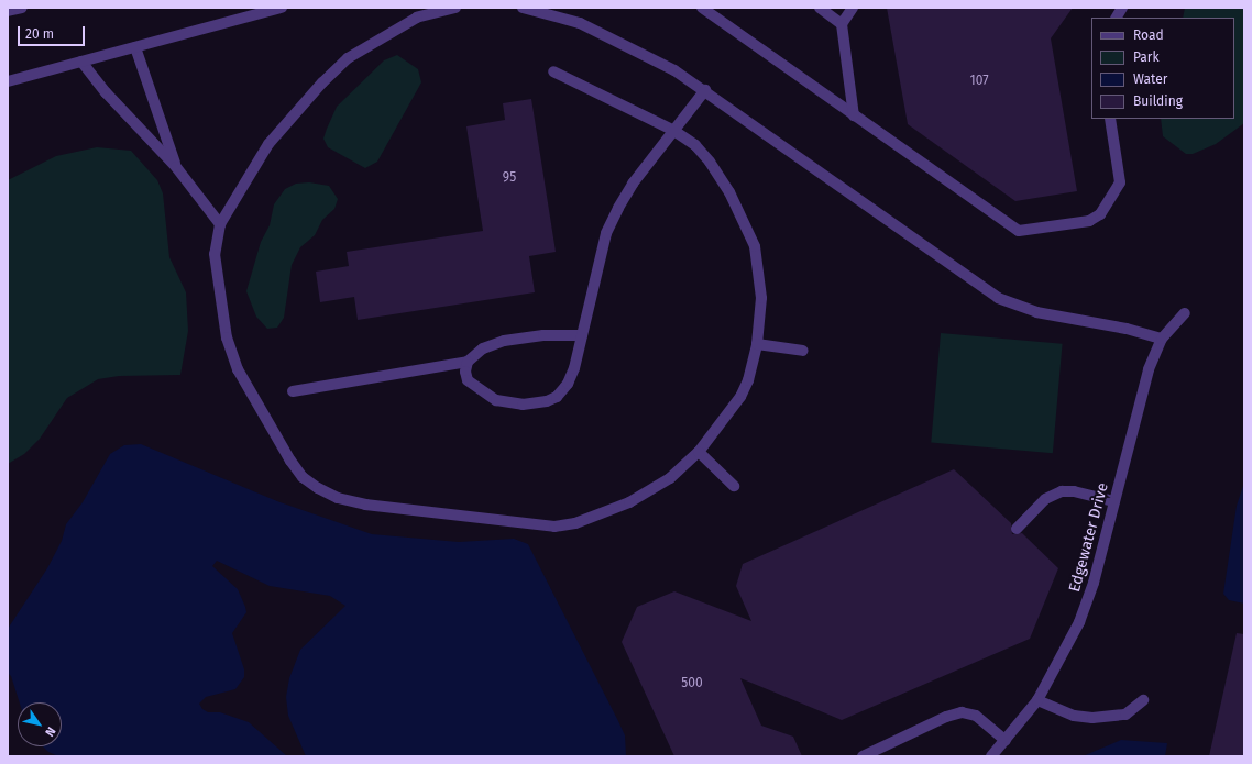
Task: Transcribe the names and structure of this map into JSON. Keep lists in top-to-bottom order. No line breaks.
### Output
{"streets":{"street":["Edgewater Drive"]},"house_numbers":["107","95","500"],"legend":["Road","Park","Water","Building"],"scale_bar":"20 m","north":"bottom right"}
